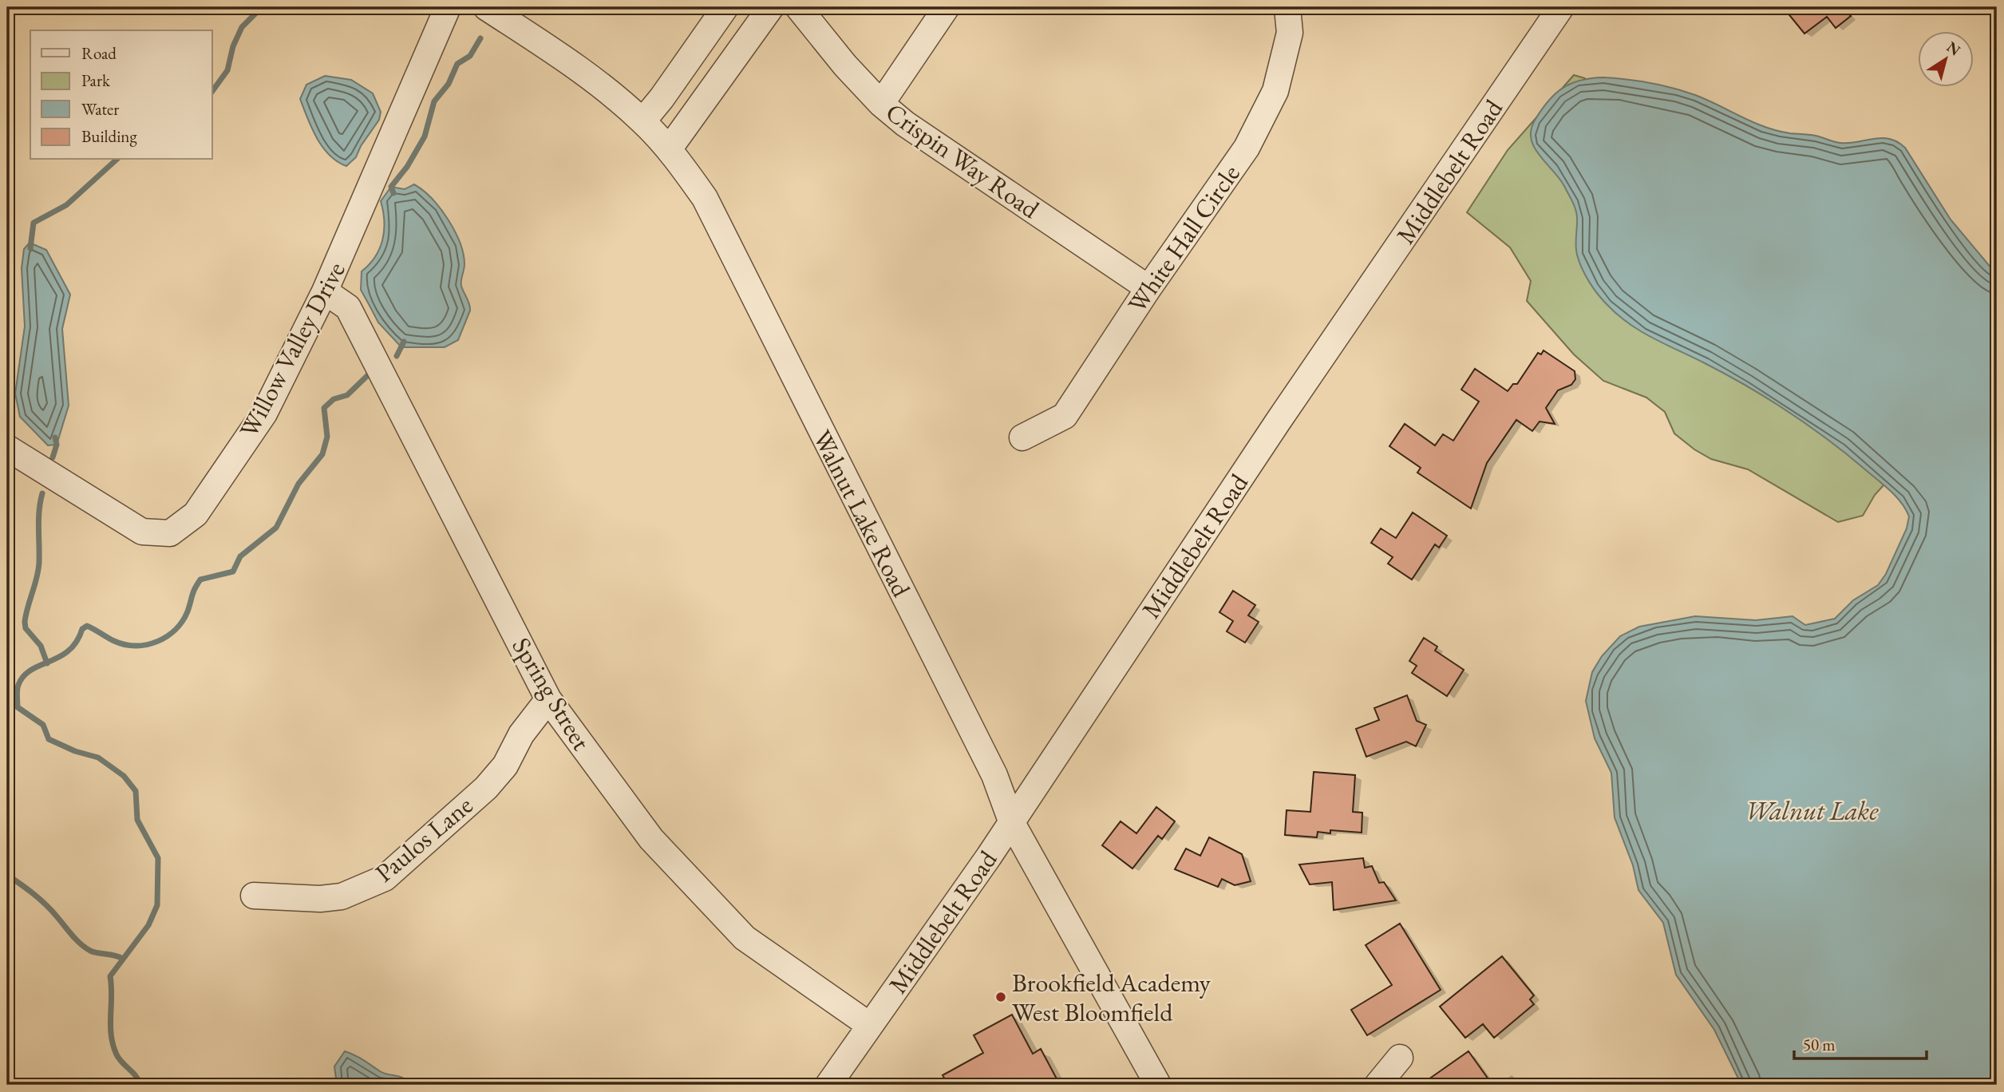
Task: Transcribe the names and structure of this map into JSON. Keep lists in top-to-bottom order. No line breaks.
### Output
{"streets":{"street":["Crispin Way Road","Middlebelt Road","White Hall Circle","Willow Valley Drive","Walnut Lake Road","Spring Street","Paulos Lane"]},"crossings":[["Crispin Way Road","White Hall Circle"],["Middlebelt Road","Walnut Lake Road"],["Middlebelt Road","Spring Street"],["Willow Valley Drive","Spring Street"],["Spring Street","Paulos Lane"]],"water":["Walnut Lake"],"places":["Brookfield Academy West Bloomfield"],"legend":["Road","Park","Water","Building"],"scale_bar":"50 m","north":"top right"}
